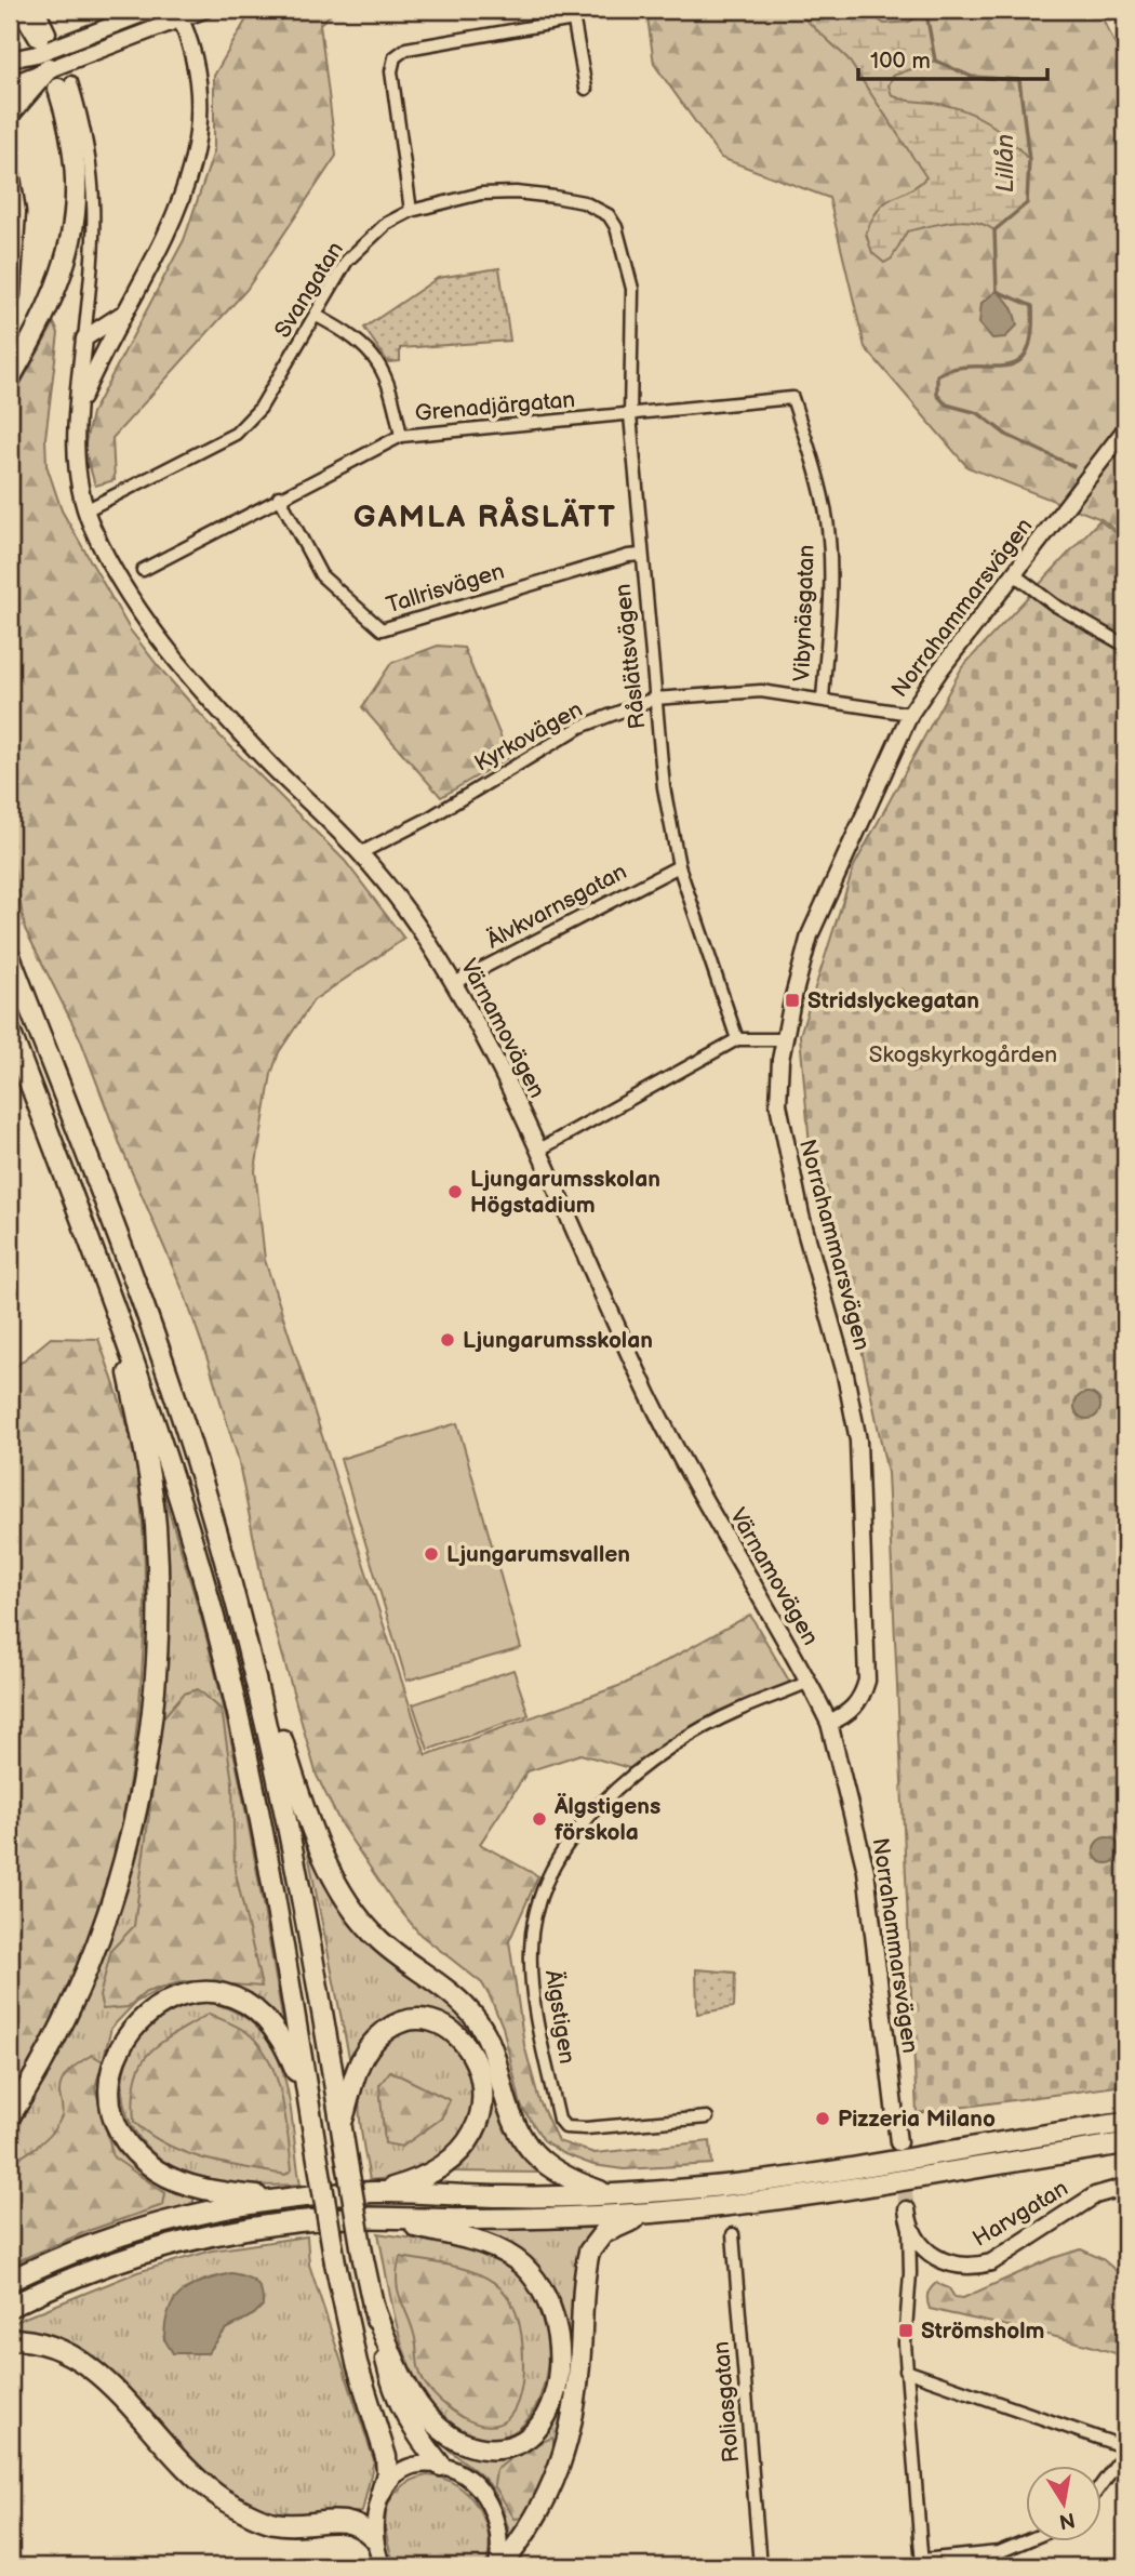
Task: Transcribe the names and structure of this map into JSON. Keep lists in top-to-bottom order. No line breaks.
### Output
{"streets":{"street":["Svangatan","Grenadjärgatan","Tallrisvägen","Norrahammarsvägen","Vibynäsgatan","Råslättsvägen","Kyrkovägen","Älvkvarnsgatan","Värnamovägen","Älgstigen","Harvgatan","Roliasgatan"]},"crossings":[["Svangatan","Råslättsvägen"],["Svangatan","Värnamovägen"],["Grenadjärgatan","Tallrisvägen"],["Grenadjärgatan","Vibynäsgatan"],["Grenadjärgatan","Råslättsvägen"],["Tallrisvägen","Råslättsvägen"],["Norrahammarsvägen","Kyrkovägen"],["Norrahammarsvägen","Värnamovägen"],["Vibynäsgatan","Kyrkovägen"],["Råslättsvägen","Kyrkovägen"],["Råslättsvägen","Älvkvarnsgatan"],["Kyrkovägen","Värnamovägen"],["Älvkvarnsgatan","Värnamovägen"],["Värnamovägen","Älgstigen"]],"districts":["GAMLA RÅSLÄTT"],"water":["Lillån"],"parks":["Skogskyrkogården"],"places":{"transit":["Stridslyckegatan","Strömsholm"],"other":["Ljungarumsskolan Högstadium","Ljungarumsskolan","Ljungarumsvallen","Älgstigens förskola","Pizzeria Milano"]},"scale_bar":"100 m","north":"bottom"}
